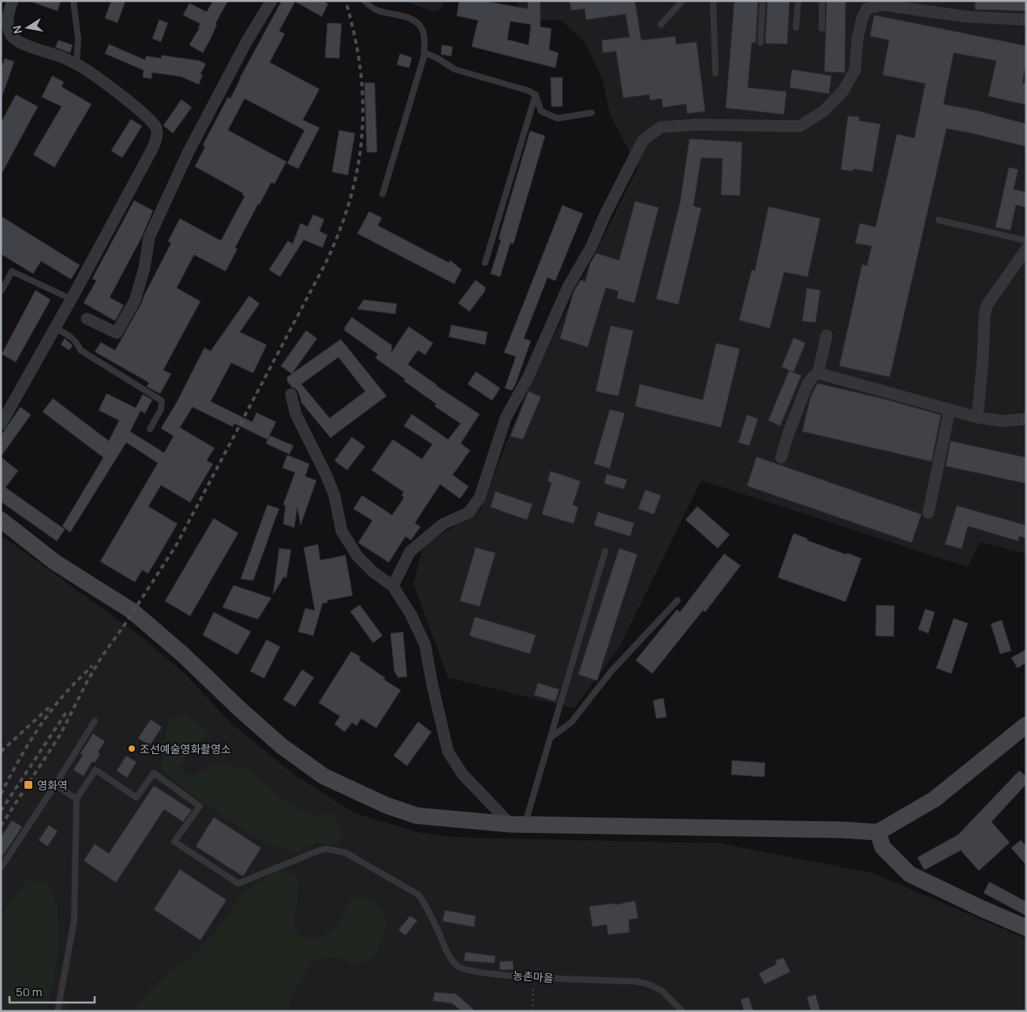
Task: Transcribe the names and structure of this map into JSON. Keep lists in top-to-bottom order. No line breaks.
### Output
{"streets":{"lane":["농촌마을"]},"places":{"other":["조선예술영화촬영소"],"transit":["영화역"]},"scale_bar":"50 m","north":"left"}
